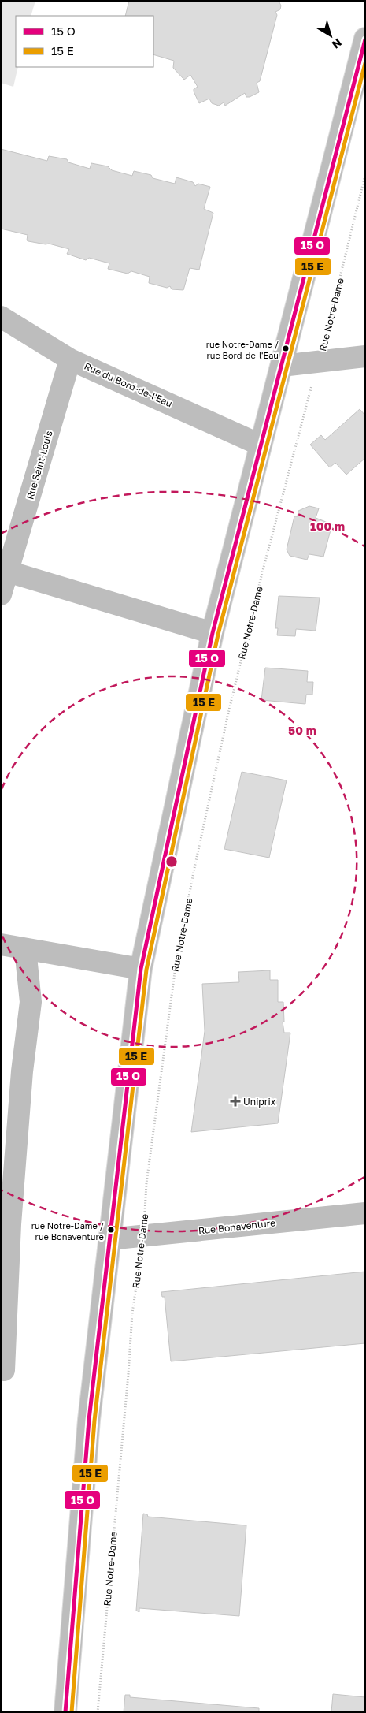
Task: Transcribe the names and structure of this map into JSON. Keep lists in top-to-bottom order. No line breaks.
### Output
{"streets":{"main road":["Rue du Bord-de-l'Eau","Rue Saint-Louis","Rue Bonaventure"],"path":["Rue Notre-Dame"]},"crossings":[["Rue Notre-Dame","Rue Bonaventure"],["Rue du Bord-de-l'Eau","Rue Saint-Louis"]],"places":{"other":["rue Notre-Dame / rue Bord-de-l'Eau","rue Notre-Dame / rue Bonaventure"],"health":["Uniprix"]},"legend":["15 O","15 E"],"north":"bottom right","rings":["100 m","50 m"]}
